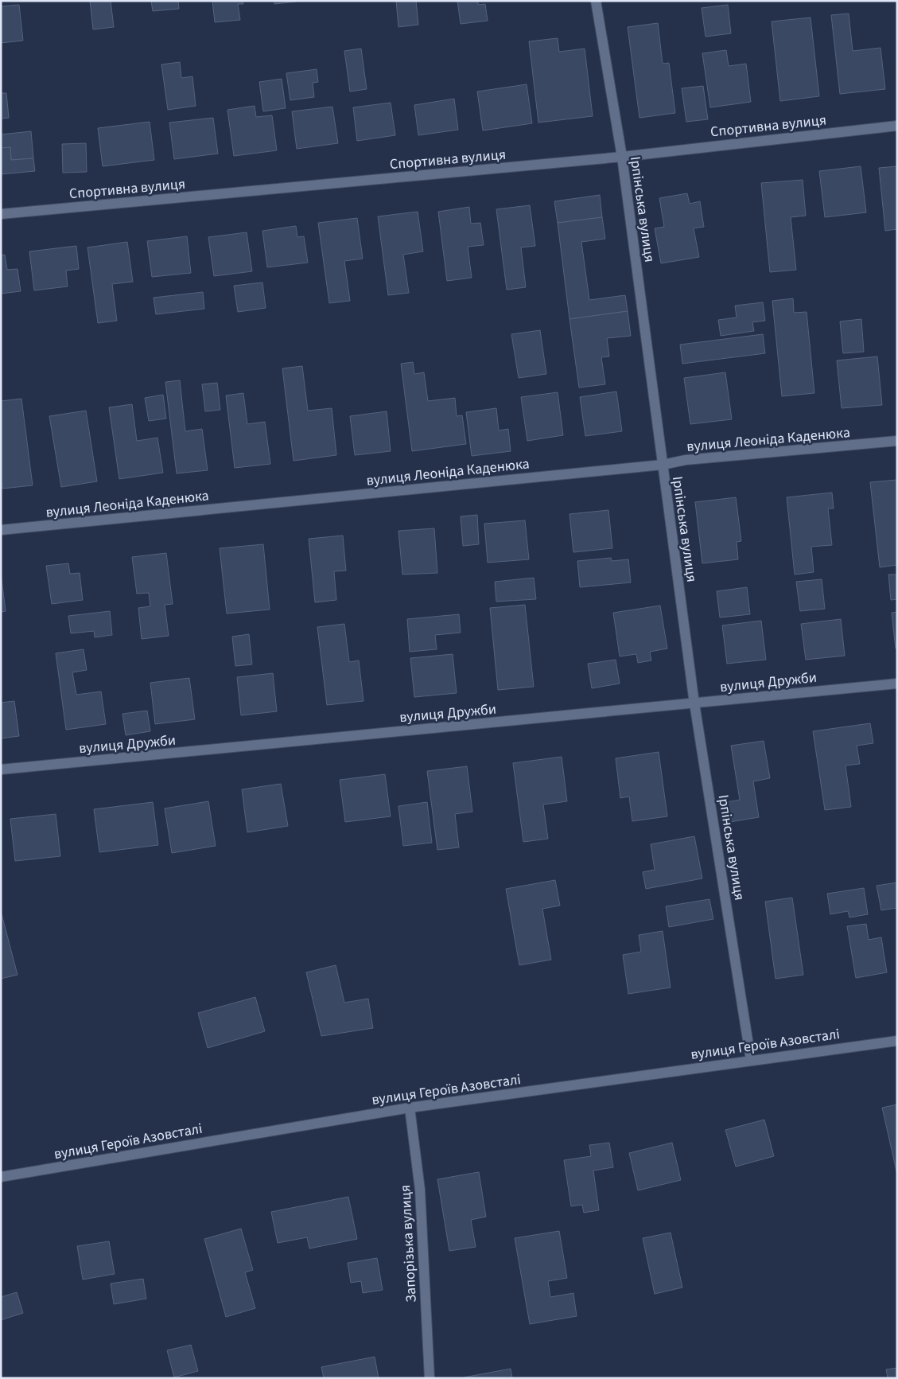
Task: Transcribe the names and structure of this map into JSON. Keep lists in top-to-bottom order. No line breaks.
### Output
{"streets":{"street":["Спортивна вулиця","Ірпінська вулиця","вулиця Леоніда Каденюка","вулиця Дружби","вулиця Героїв Азовсталі","Запорізька вулиця"]},"crossings":[["Спортивна вулиця","Ірпінська вулиця"],["Ірпінська вулиця","вулиця Леоніда Каденюка"],["Ірпінська вулиця","вулиця Дружби"],["Ірпінська вулиця","вулиця Героїв Азовсталі"],["вулиця Героїв Азовсталі","Запорізька вулиця"]]}
